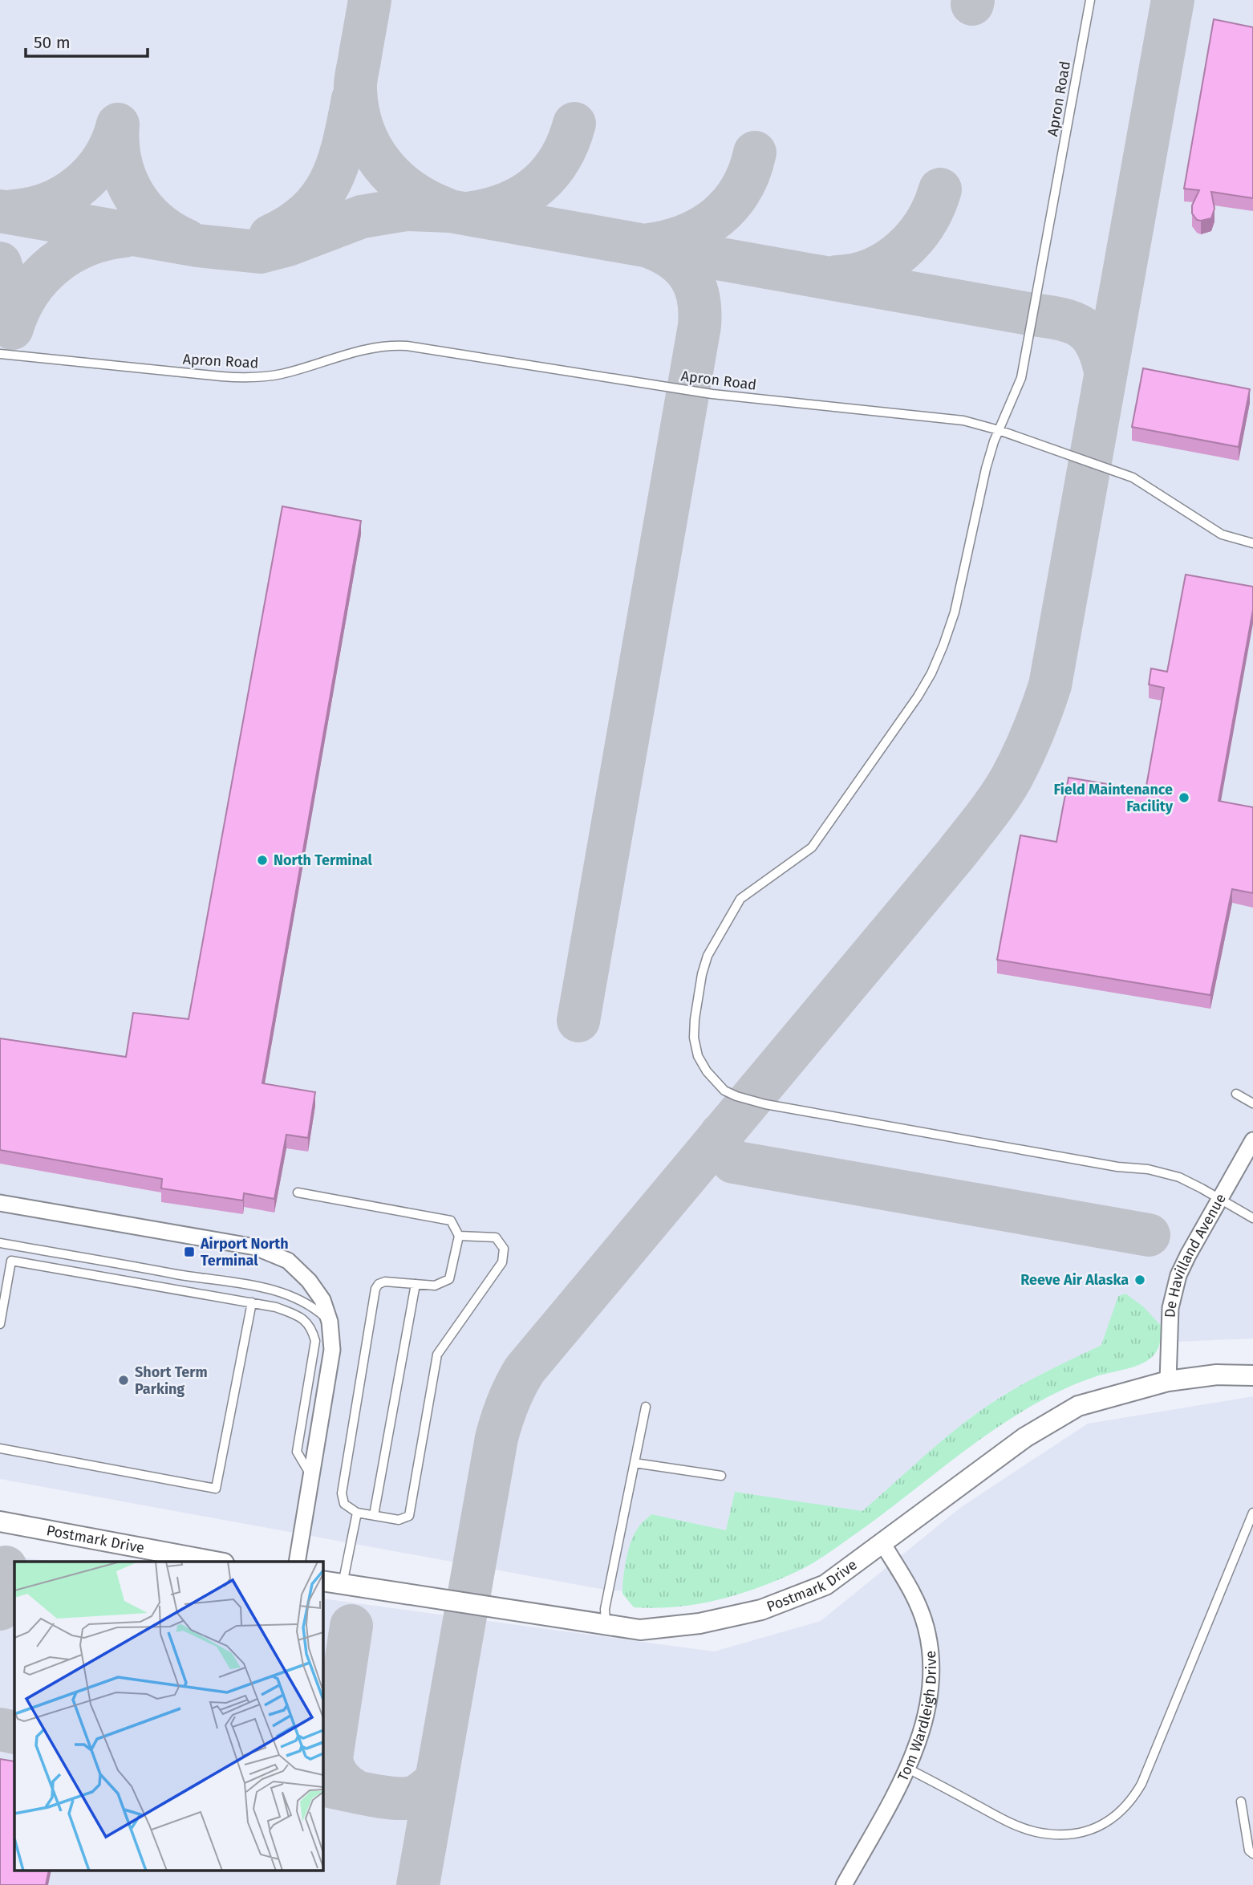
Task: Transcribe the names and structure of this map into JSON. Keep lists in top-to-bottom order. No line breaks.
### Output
{"streets":{"street":["De Havilland Avenue","Postmark Drive","Tom Wardleigh Drive"],"lane":["Apron Road"]},"crossings":[["De Havilland Avenue","Postmark Drive"],["Postmark Drive","Tom Wardleigh Drive"]],"places":{"other":["Field Maintenance Facility","North Terminal","Reeve Air Alaska","Short Term Parking"],"transit":["Airport North Terminal"]},"scale_bar":"50 m"}
